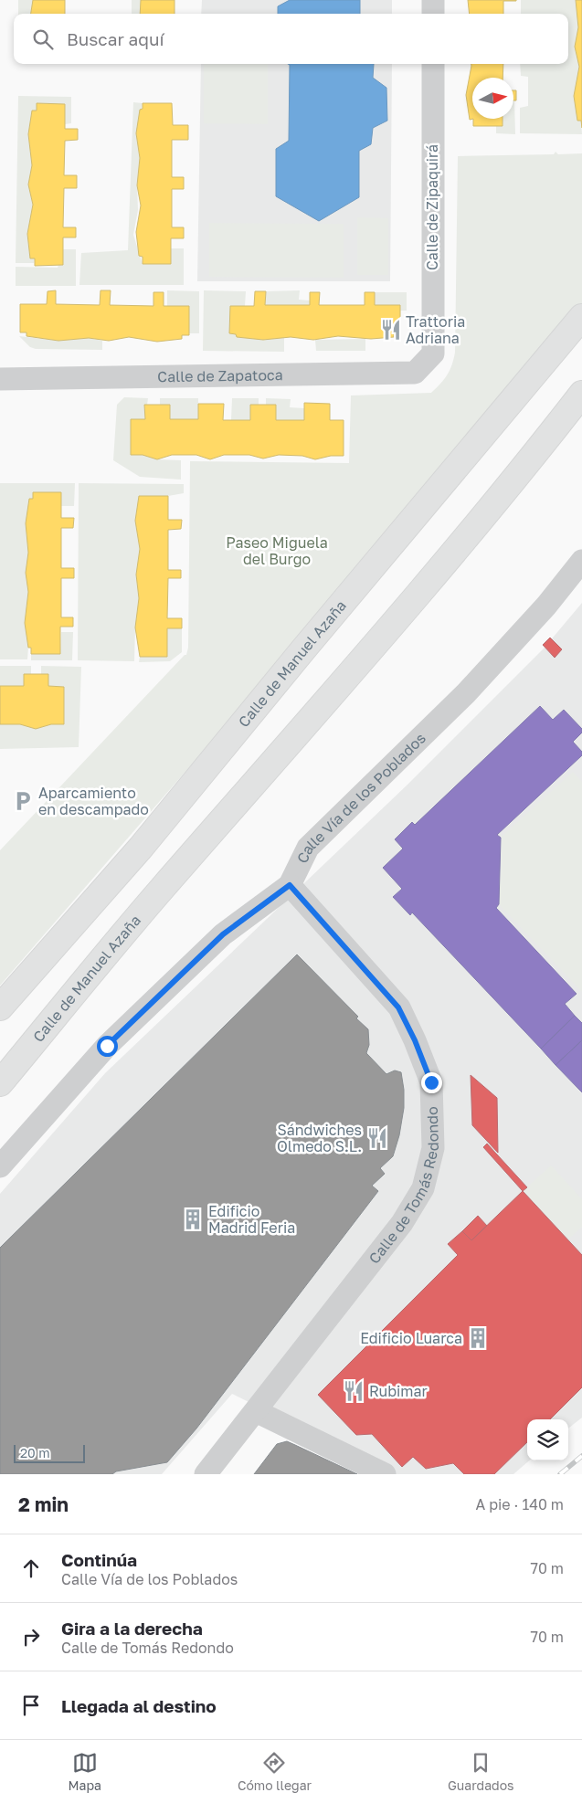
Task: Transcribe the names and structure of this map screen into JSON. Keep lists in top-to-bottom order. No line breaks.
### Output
{"streets":{"highway":["Calle de Manuel Azaña"],"street":["Calle de Zipaquirá","Calle de Zapatoca","Calle Vía de los Poblados","Calle de Tomás Redondo"]},"crossings":[["Calle de Zipaquirá","Calle de Zapatoca"],["Calle Vía de los Poblados","Calle de Tomás Redondo"]],"parks":["Paseo Miguela del Burgo"],"places":{"restaurant":["Trattoria Adriana","Sándwiches Olmedo S.L.","Rubimar"],"parking":["Aparcamiento en descampado"],"building":["Edificio Madrid Feria","Edificio Luarca"]},"scale_bar":"20 m","north":"right","page":{"search":"Buscar aquí","scale":"20 m","heading":["2 min","A pie · 140 m"],"list":[["Continúa","Calle Vía de los Poblados","70 m"],["Gira a la derecha","Calle de Tomás Redondo","70 m"],"Llegada al destino"],"nav":["Mapa","Cómo llegar","Guardados"]}}
